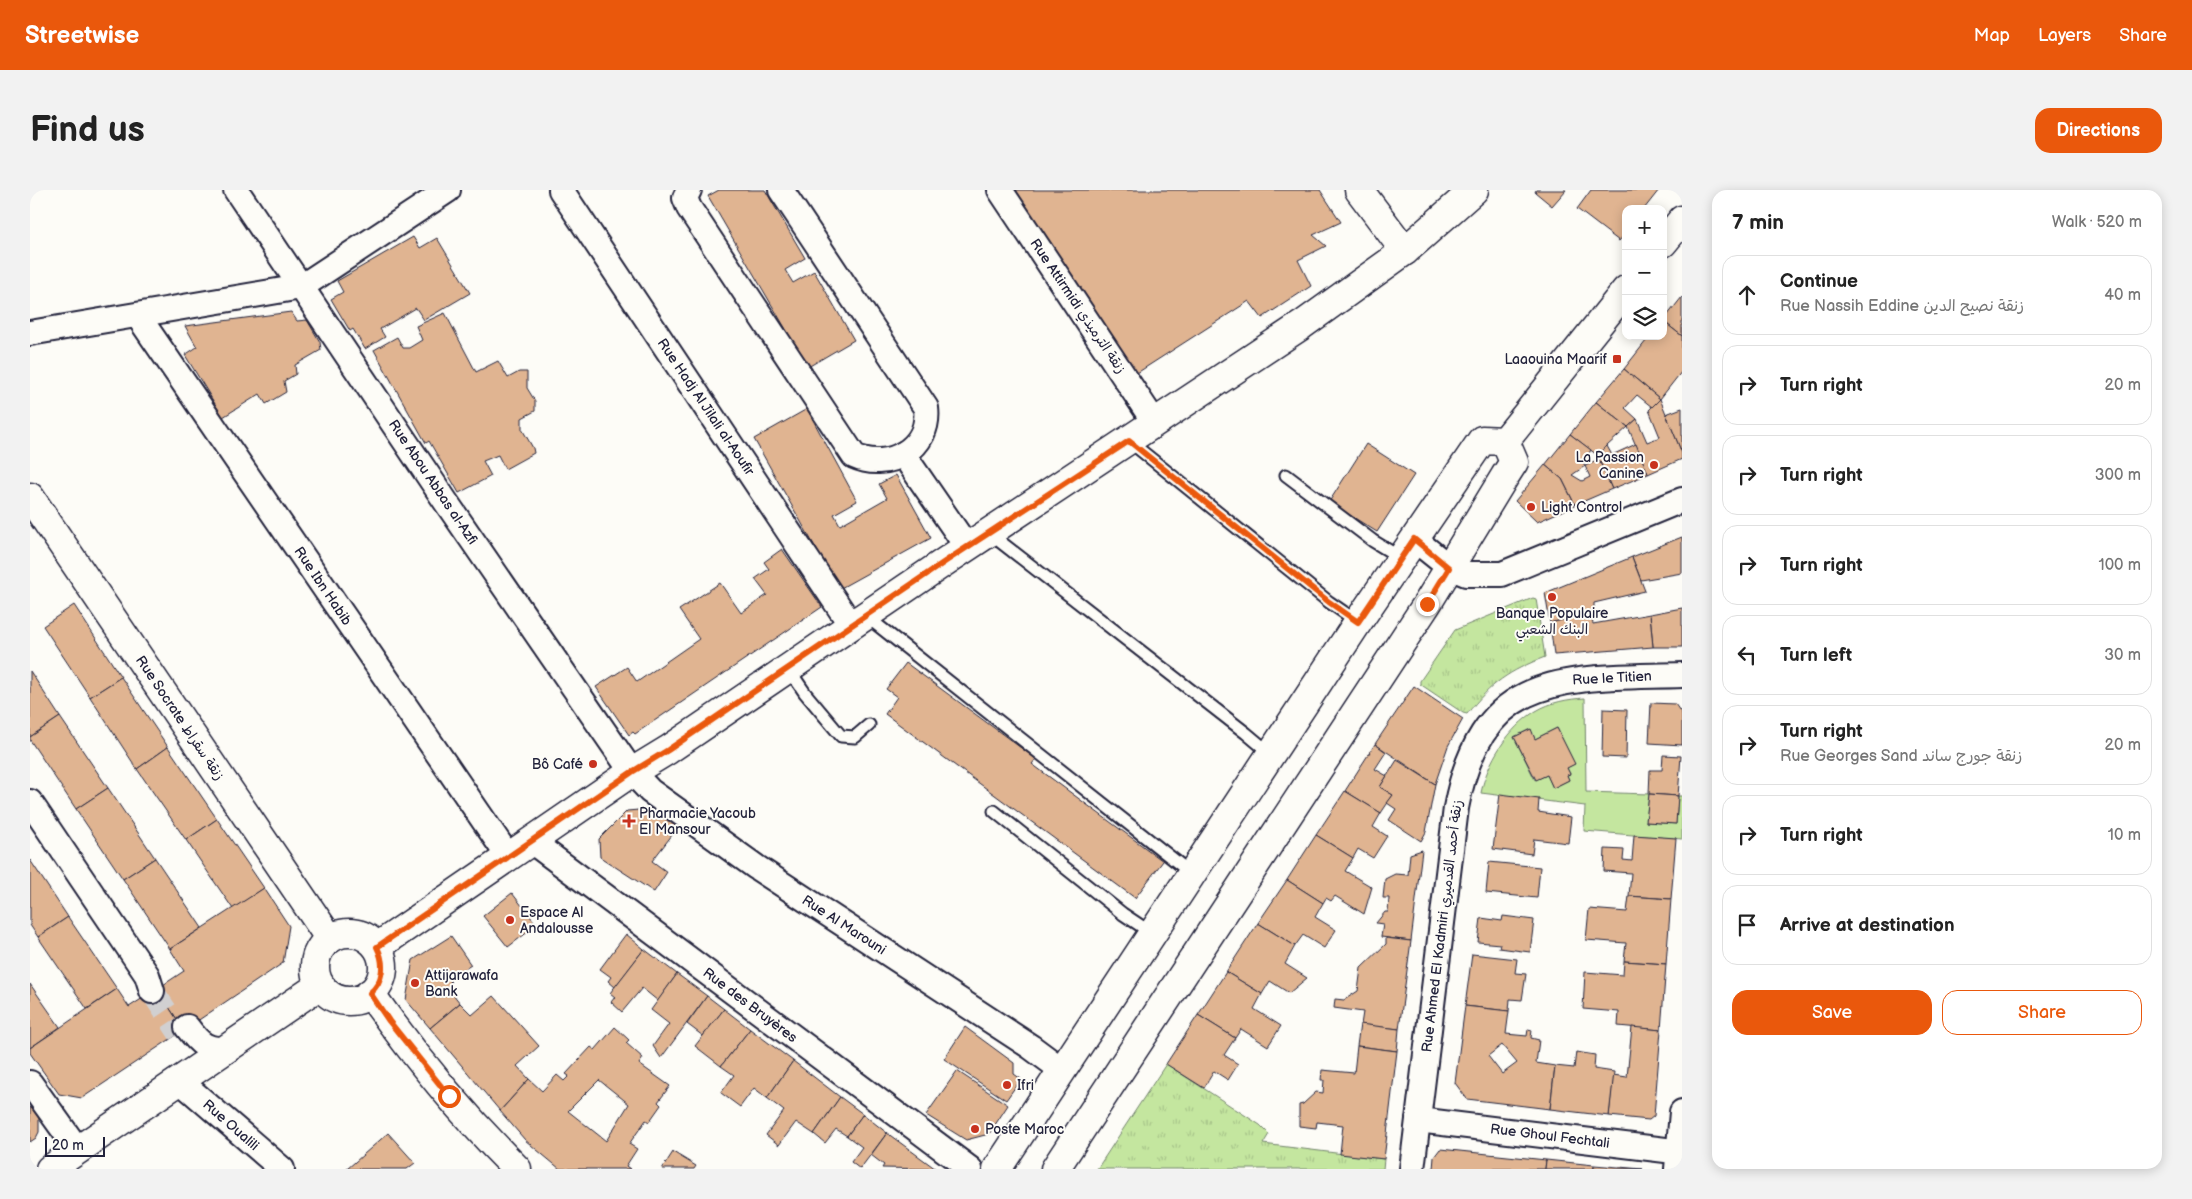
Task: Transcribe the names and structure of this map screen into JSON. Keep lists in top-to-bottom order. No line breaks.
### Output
{"streets":{"main road":["Rue Socrate زنقة سقراط"],"street":["Rue Attirmidi زنقة الترميذي","Rue Hadj Al Jilali al-Aoufir","Rue Abou Abbas al-Azfi","Rue Ibn Habib","Rue le Titien","Rue Al Marouni","Rue Ahmed El Kadmiri زنقة أحمد القدميري","Rue des Bruyères","Rue Oualili","Rue Ghoul Fechtali"]},"crossings":[["Rue Abou Abbas al-Azfi","Rue Al Marouni"],["Rue le Titien","Rue Ahmed El Kadmiri زنقة أحمد القدميري"],["Rue Ahmed El Kadmiri زنقة أحمد القدميري","Rue Ghoul Fechtali"]],"places":{"transit":["Laaouina Maarif"],"other":["La Passion Canine","Light Control","Banque Populaire البنك الشعبي","Bô Café","Espace Al Andalousse","Attijarawafa Bank","Ifri","Poste Maroc"],"health":["Pharmacie Yacoub El Mansour"]},"scale_bar":"20 m","page":{"header":"Streetwise","nav":["Map","Layers","Share"],"buttons":["Directions",["Save","Share"]],"title":"Find us","heading":["7 min","Walk · 520 m"],"map_buttons":["+","−"],"list":[["Continue","Rue Nassih Eddine زنقة نصيح الدين","40 m"],["Turn right","20 m"],["Turn right","300 m"],["Turn right","100 m"],["Turn left","30 m"],["Turn right","Rue Georges Sand زنقة جورج ساند","20 m"],["Turn right","10 m"],"Arrive at destination"],"scale":"20 m"}}
